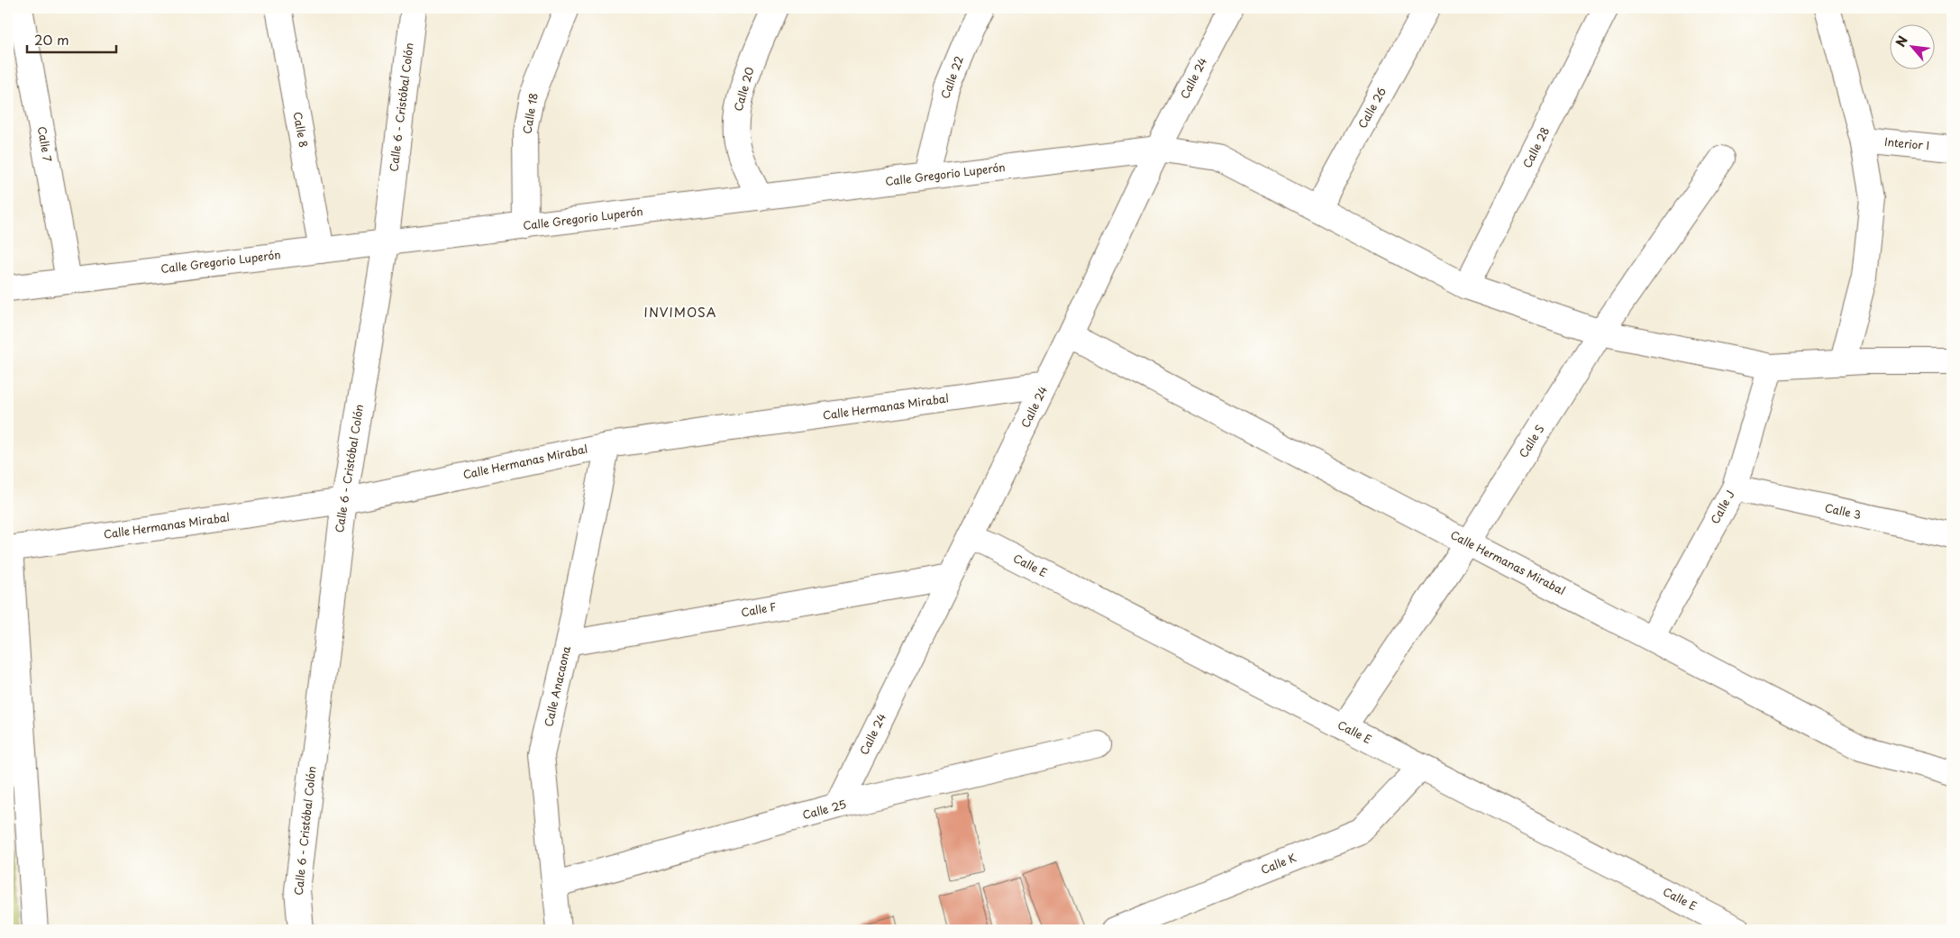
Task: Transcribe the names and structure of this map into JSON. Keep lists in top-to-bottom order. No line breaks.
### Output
{"streets":{"street":["Calle 22","Calle 24","Calle 20","Calle 6 - Cristóbal Colón","Calle 26","Calle 18","Calle 8","Calle 7","Interior I","Calle 28","Calle Gregorio Luperón","Calle Hermanas Mirabal","Calle S","Calle J","Calle 3","Calle E","Calle F","Calle Anacaona","Calle 25","Calle K"]},"crossings":[["Calle 22","Calle Gregorio Luperón"],["Calle 24","Calle Gregorio Luperón"],["Calle 24","Calle Hermanas Mirabal"],["Calle 24","Calle E"],["Calle 24","Calle F"],["Calle 24","Calle 25"],["Calle 20","Calle Gregorio Luperón"],["Calle 6 - Cristóbal Colón","Calle Gregorio Luperón"],["Calle 6 - Cristóbal Colón","Calle Hermanas Mirabal"],["Calle 26","Calle Gregorio Luperón"],["Calle 18","Calle Gregorio Luperón"],["Calle 8","Calle Gregorio Luperón"],["Calle 7","Calle Gregorio Luperón"],["Calle 28","Calle Gregorio Luperón"],["Calle Gregorio Luperón","Calle S"],["Calle Gregorio Luperón","Calle J"],["Calle Hermanas Mirabal","Calle S"],["Calle Hermanas Mirabal","Calle J"],["Calle Hermanas Mirabal","Calle Anacaona"],["Calle S","Calle E"],["Calle J","Calle 3"],["Calle E","Calle K"],["Calle F","Calle Anacaona"],["Calle Anacaona","Calle 25"]],"districts":["INVIMOSA"],"scale_bar":"20 m","north":"top left"}
